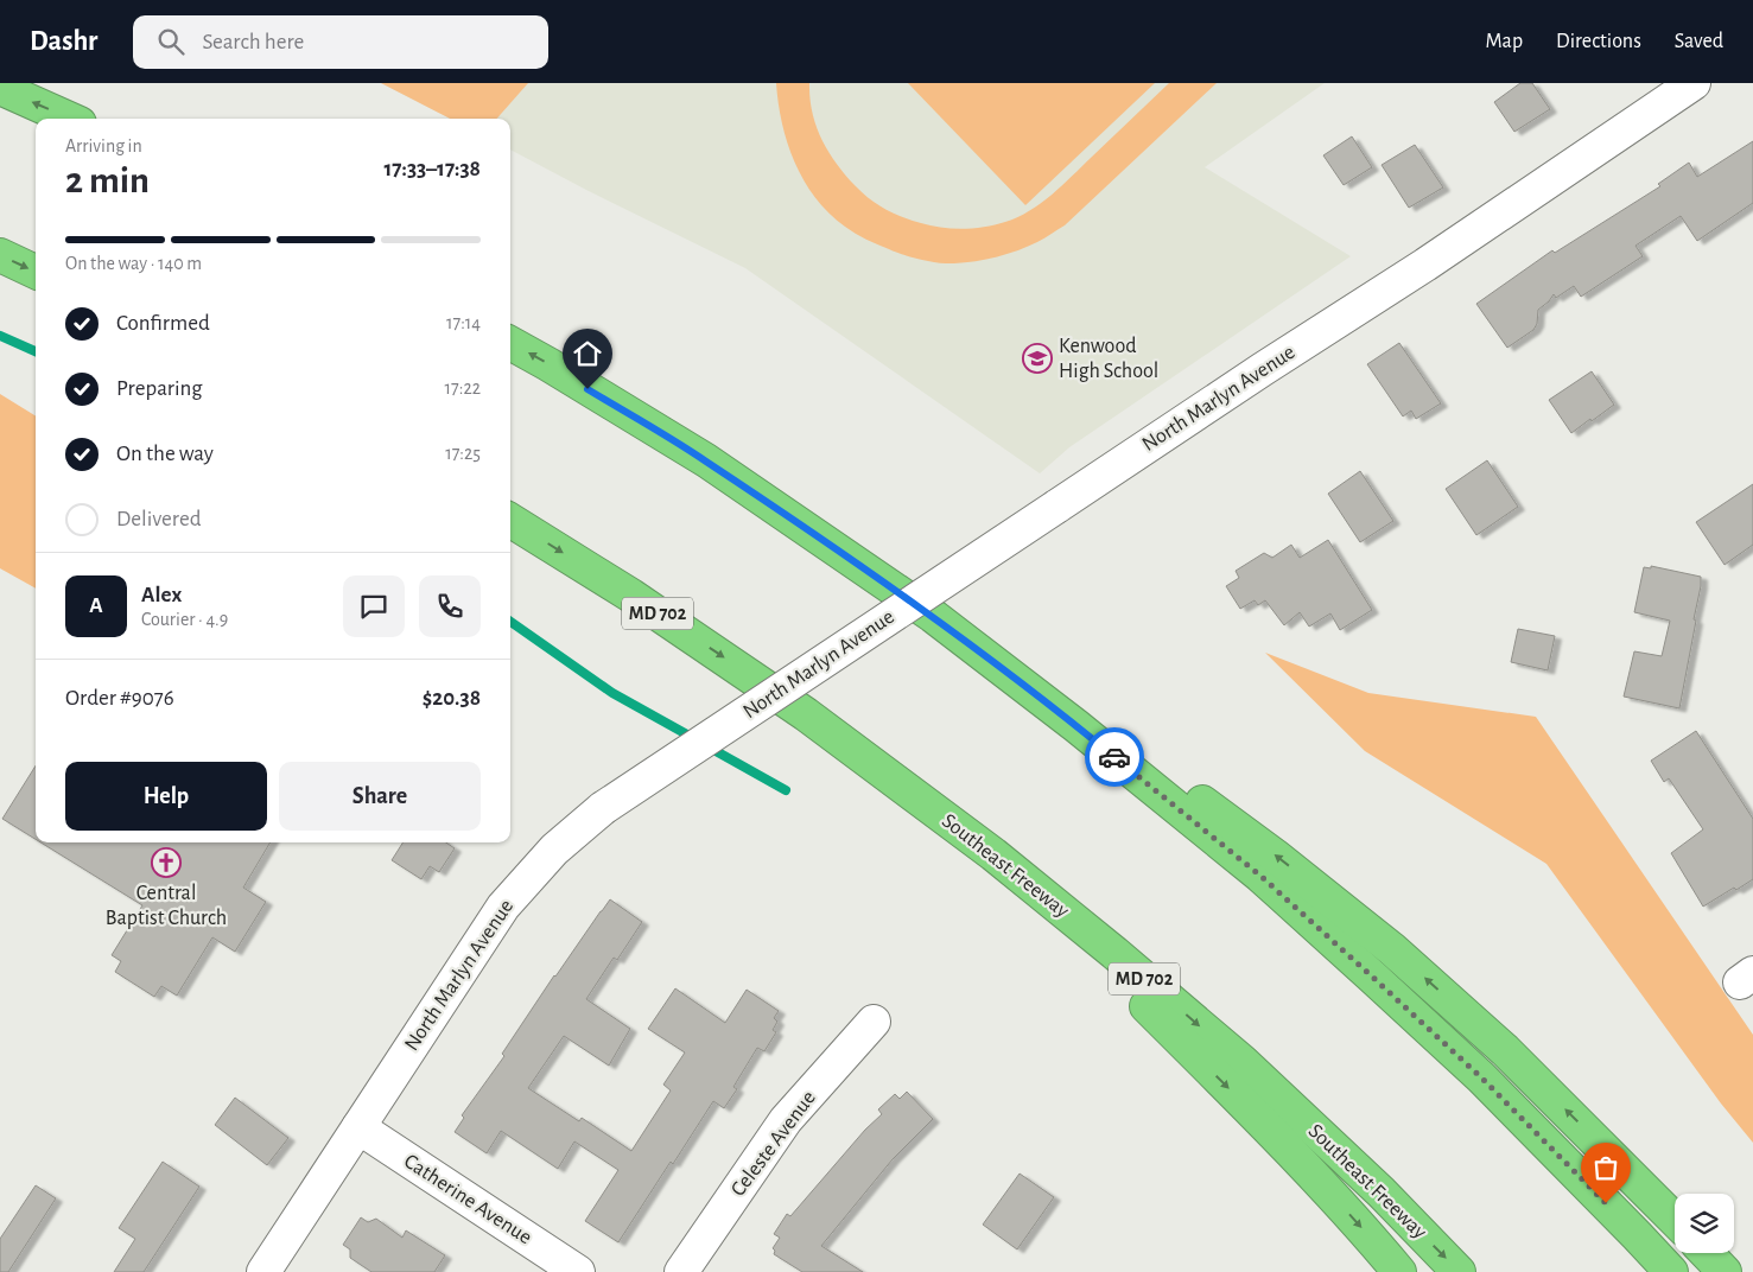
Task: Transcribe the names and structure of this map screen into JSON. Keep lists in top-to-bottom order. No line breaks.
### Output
{"streets":{"highway":["MD 702","Southeast Freeway"],"street":["North Marlyn Avenue","Celeste Avenue","Catherine Avenue"]},"crossings":[["North Marlyn Avenue","Catherine Avenue"]],"places":{"school or university":["Kenwood High School"],"church":["Central Baptist Church"]},"page":{"header":"Dashr","search":"Search here","nav":["Map","Directions","Saved"],"heading":["2 min","Arriving in","17:33–17:38"],"panel":["Alex","Courier · 4.9","Order #9076","$20.38"],"bar":"On the way · 140 m","list":[["Confirmed","17:14"],["Preparing","17:22"],["On the way","17:25"],"Delivered"],"round":"A","buttons":["Help","Share"]}}
